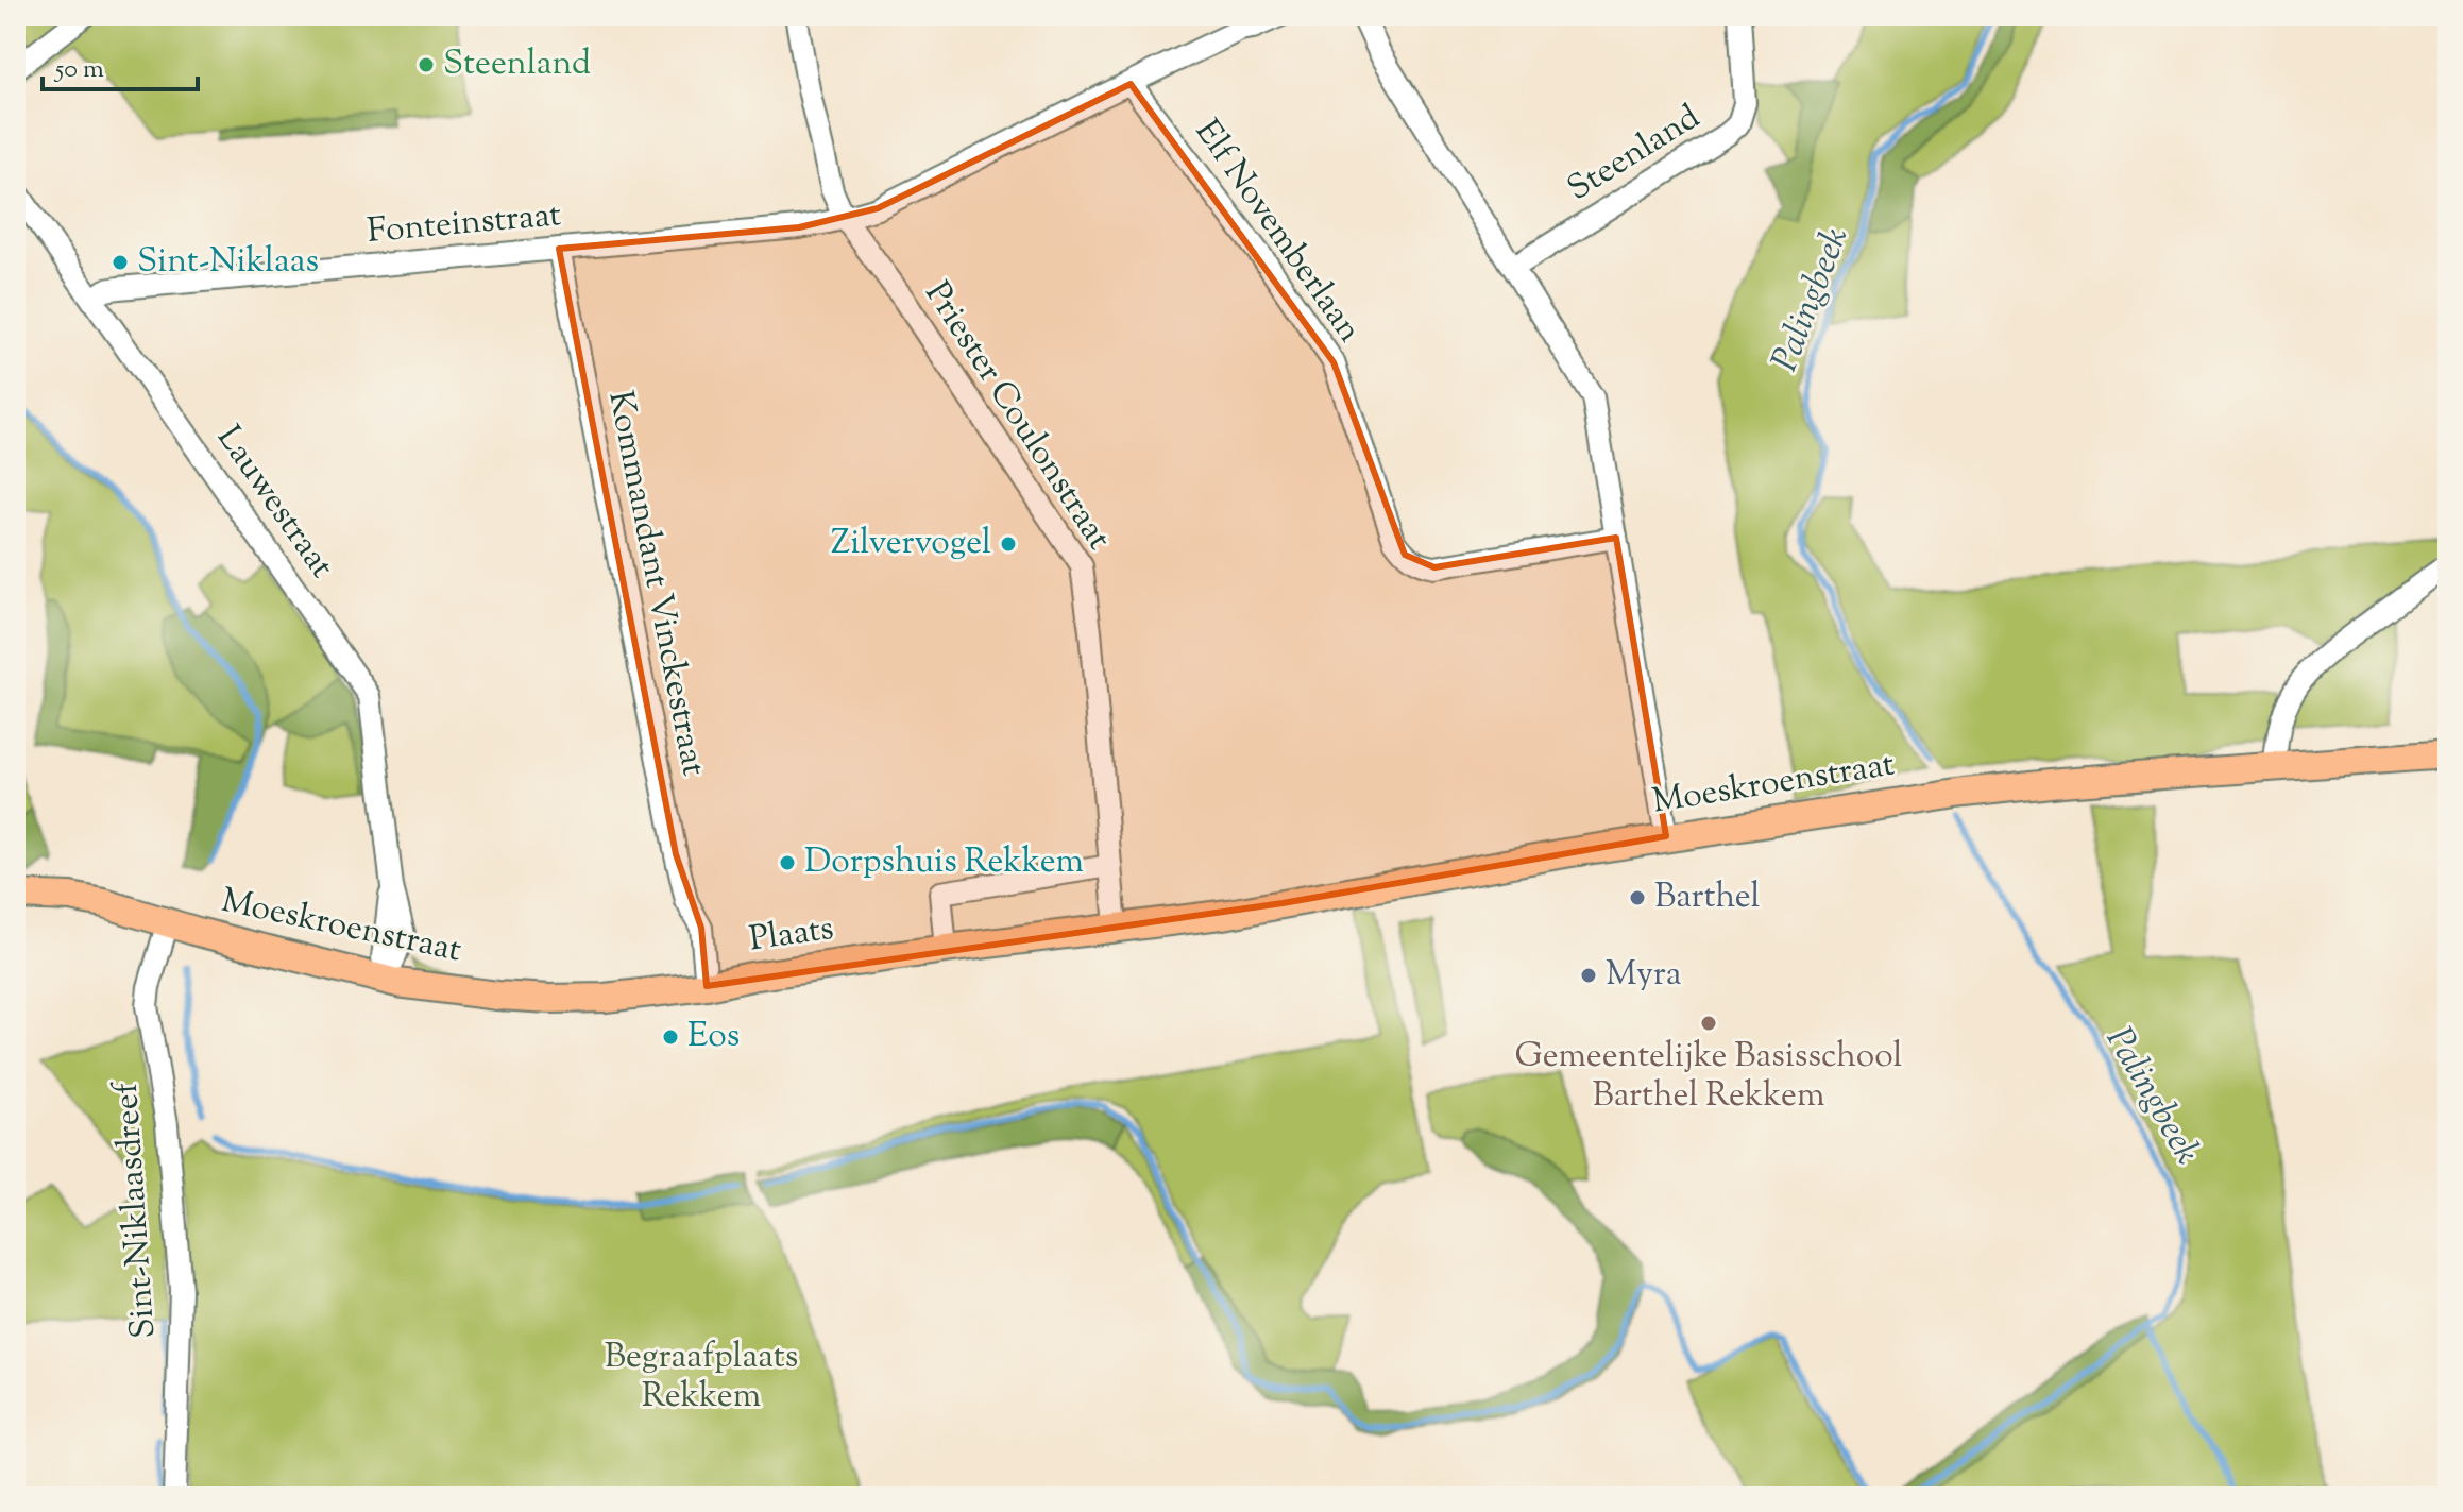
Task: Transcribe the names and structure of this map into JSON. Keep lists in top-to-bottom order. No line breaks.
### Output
{"streets":{"main road":["Moeskroenstraat","Plaats"],"street":["Steenland","Fonteinstraat","Elf Novemberlaan","Priester Coulonstraat","Lauwestraat","Kommandant Vinckestraat","Sint-Niklaasdreef"]},"crossings":[["Fonteinstraat","Priester Coulonstraat"],["Fonteinstraat","Lauwestraat"],["Fonteinstraat","Kommandant Vinckestraat"],["Priester Coulonstraat","Moeskroenstraat"],["Priester Coulonstraat","Plaats"],["Lauwestraat","Moeskroenstraat"],["Kommandant Vinckestraat","Plaats"],["Moeskroenstraat","Plaats"],["Moeskroenstraat","Sint-Niklaasdreef"]],"water":["Palingbeek"],"parks":["Begraafplaats Rekkem"],"places":["Steenland","Sint-Niklaas","Zilvervogel","Dorpshuis Rekkem","Barthel","Myra","Gemeentelijke Basisschool Barthel Rekkem","Eos"],"scale_bar":"50 m"}
